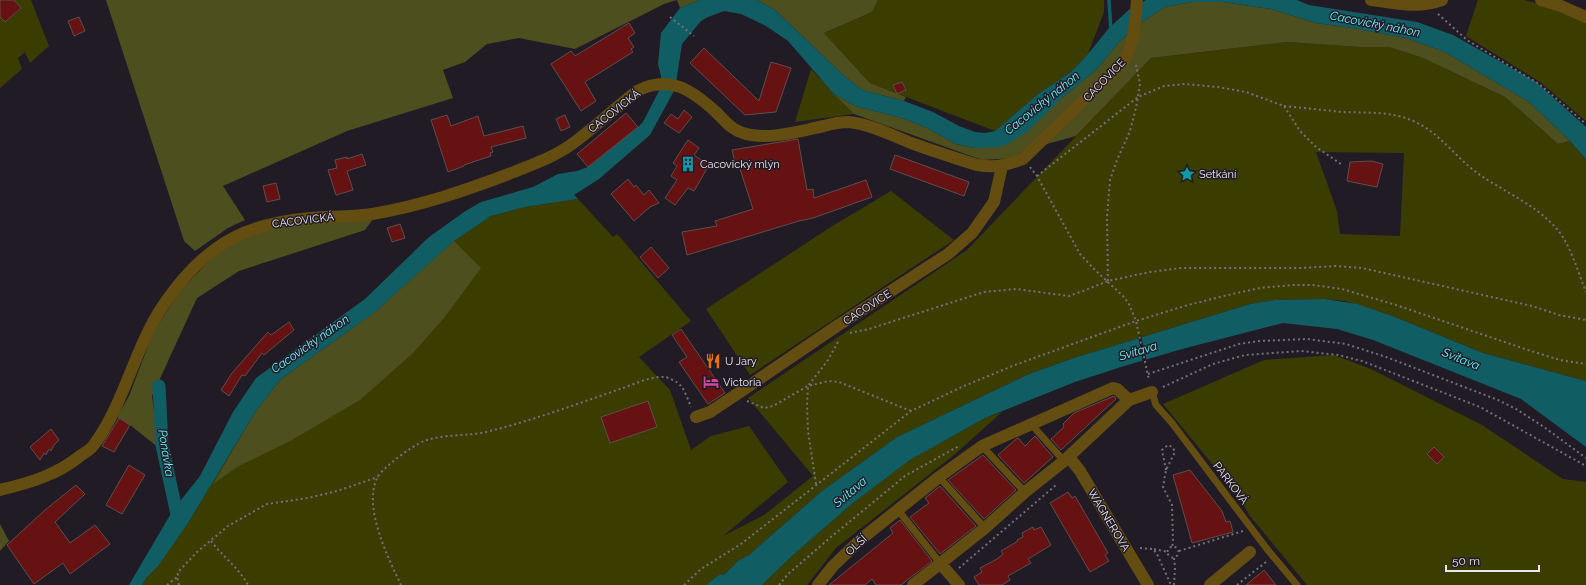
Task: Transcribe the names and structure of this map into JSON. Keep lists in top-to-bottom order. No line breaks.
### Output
{"streets":{"street":["CACOVICE","CACOVICKÁ","WÁGNEROVA","OLŠÍ"],"lane":["PARKOVÁ"]},"crossings":[["CACOVICE","CACOVICKÁ"]],"water":["Cacovický náhon","Svitava","Ponávka"],"places":{"building":["Cacovický mlýn"],"place":["Setkání"],"restaurant":["U Jary"],"hotel":["Victoria"]},"scale_bar":"50 m"}
